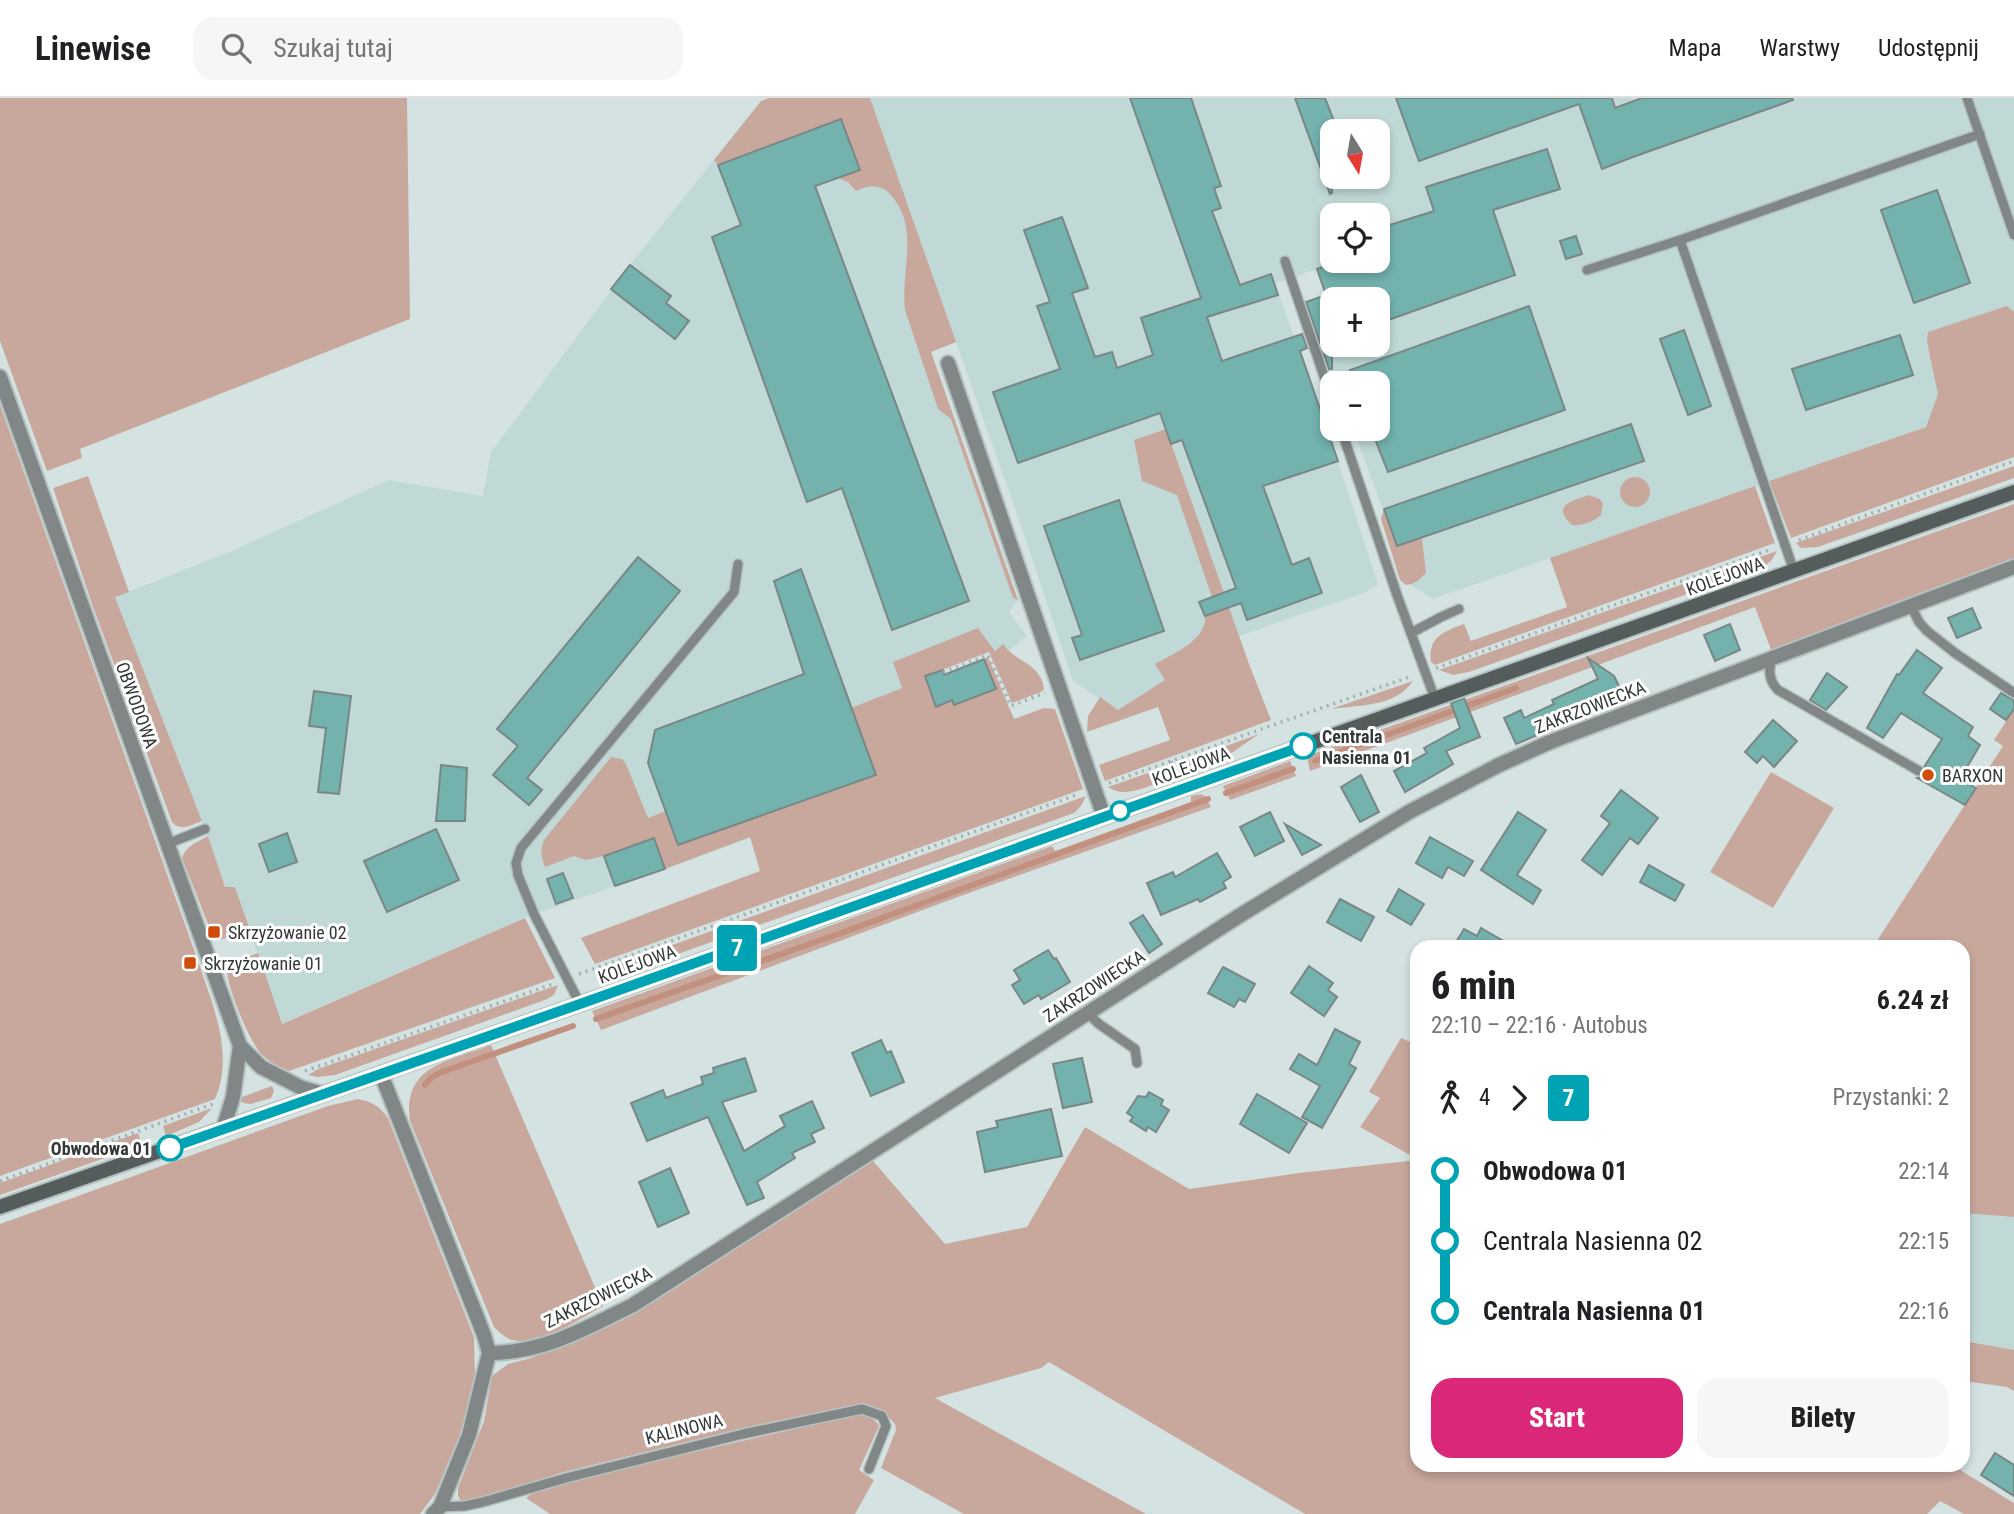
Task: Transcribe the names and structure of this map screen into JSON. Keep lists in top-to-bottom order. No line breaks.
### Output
{"streets":{"street":["KOLEJOWA","OBWODOWA","ZAKRZOWIECKA","KALINOWA"]},"crossings":[["KOLEJOWA","OBWODOWA"],["ZAKRZOWIECKA","KALINOWA"]],"places":{"other":["Centrala Nasienna 01","BARXON","Obwodowa 01"],"transit":["Skrzyżowanie 02","Skrzyżowanie 01"]},"lines":["bus line 7"],"north":"bottom","page":{"header":"Linewise","search":"Szukaj tutaj","nav":["Mapa","Warstwy","Udostępnij"],"on_map":"7","map_buttons":["+","−"],"heading":["6 min","22:10 – 22:16 · Autobus","6.24 zł"],"legs":["4","7","Przystanki: 2"],"list":[{"name":"Obwodowa 01","value":"22:14"},{"name":"Centrala Nasienna 02","value":"22:15"},{"name":"Centrala Nasienna 01","value":"22:16"}],"buttons":["Start","Bilety"]}}
